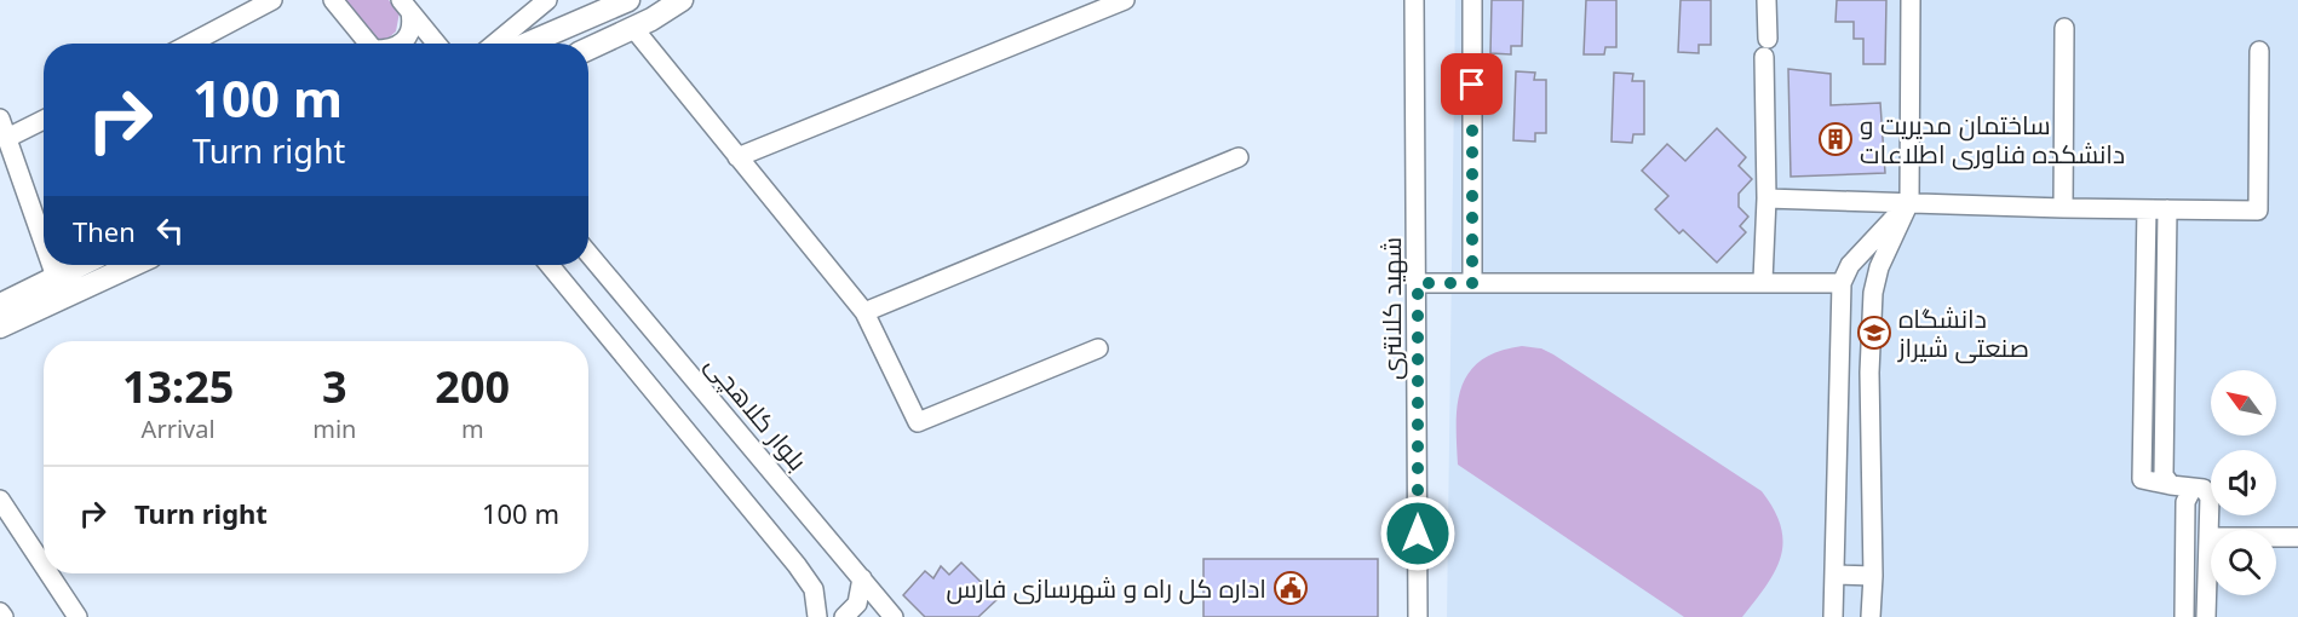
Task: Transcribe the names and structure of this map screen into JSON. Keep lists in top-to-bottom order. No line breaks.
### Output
{"streets":{"street":["شهید کلانتری","بلوار کلاهچی"]},"places":{"building":["ساختمان مدیریت و دانشکده فناوری اطلاعات"],"school or university":["دانشگاه صنعتی شیراز"],"public building":["اداره کل راه و شهرسازی فارس"]},"north":"top left","page":{"turn":["100 m","Turn right"],"then":"Then","eta":["13:25","Arrival","3","min","200","m"],"list":[{"name":"Turn right","value":"100 m"}]}}
